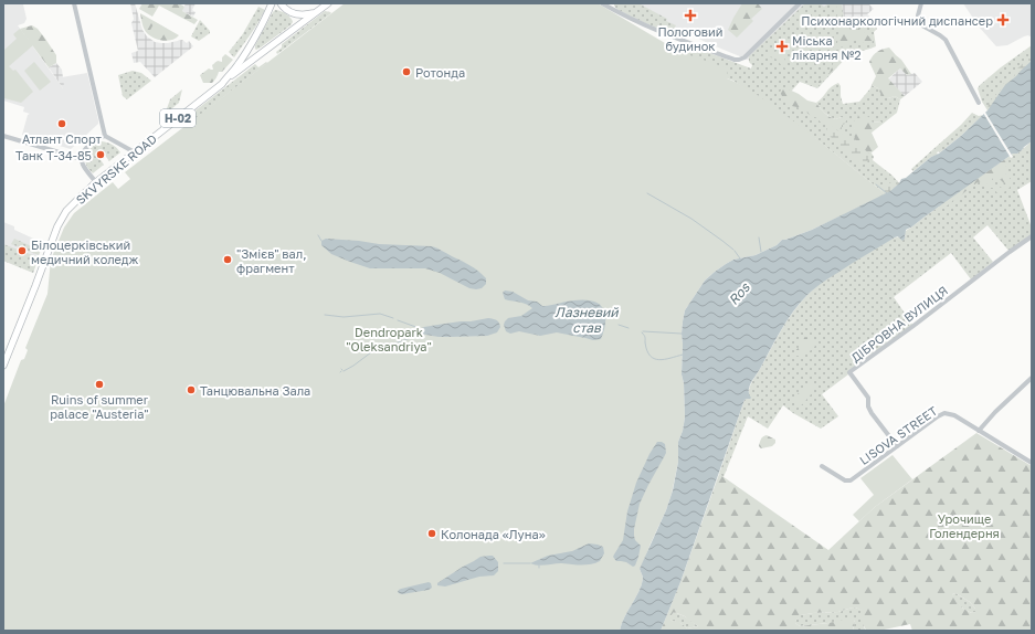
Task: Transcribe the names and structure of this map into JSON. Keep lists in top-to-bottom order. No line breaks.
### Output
{"streets":{"main road":["Н-02","SKVYRSKE ROAD"],"street":["ДІБРОВНА ВУЛИЦЯ","LISOVA STREET"]},"crossings":[["ДІБРОВНА ВУЛИЦЯ","LISOVA STREET"]],"water":["Ros","Лазневий став"],"parks":["Dendropark \"Oleksandriya\"","Урочище Голендерня"],"places":{"health":["Пологовий будинок","Психонаркологічний диспансер","Міська лікарня №2"],"other":["Ротонда","Атлант Спорт","Танк Т-34-85","Білоцерківський медичний коледж","\"Змієв\" вал, фрагмент","Ruins of summer palace \"Austeria\"","Танцювальна Зала","Колонада «Луна»"]}}
